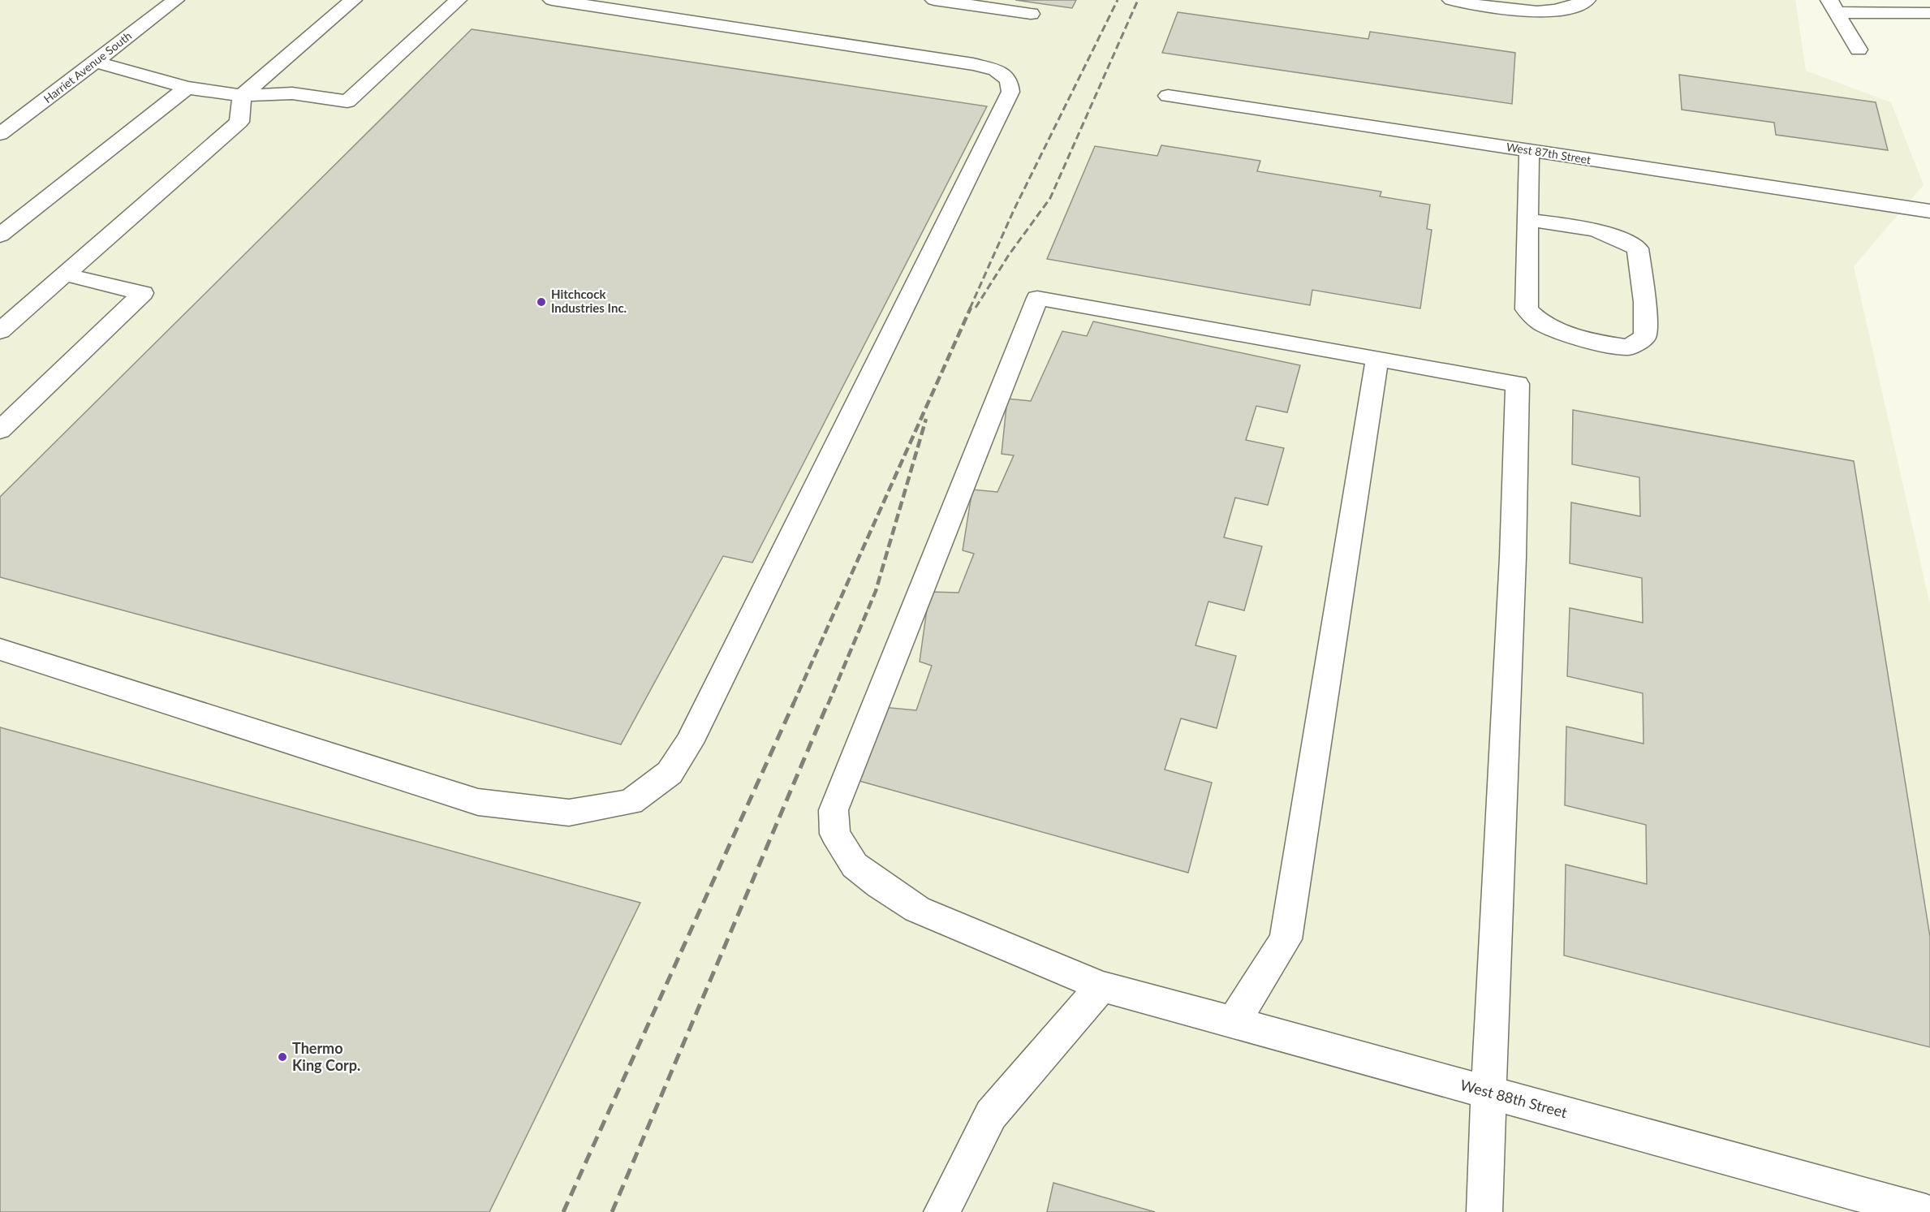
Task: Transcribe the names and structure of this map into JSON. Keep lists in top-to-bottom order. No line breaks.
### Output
{"streets":{"street":["Harriet Avenue South","West 87th Street","West 88th Street"]},"places":["Hitchcock Industries Inc.","Thermo King Corp."]}
